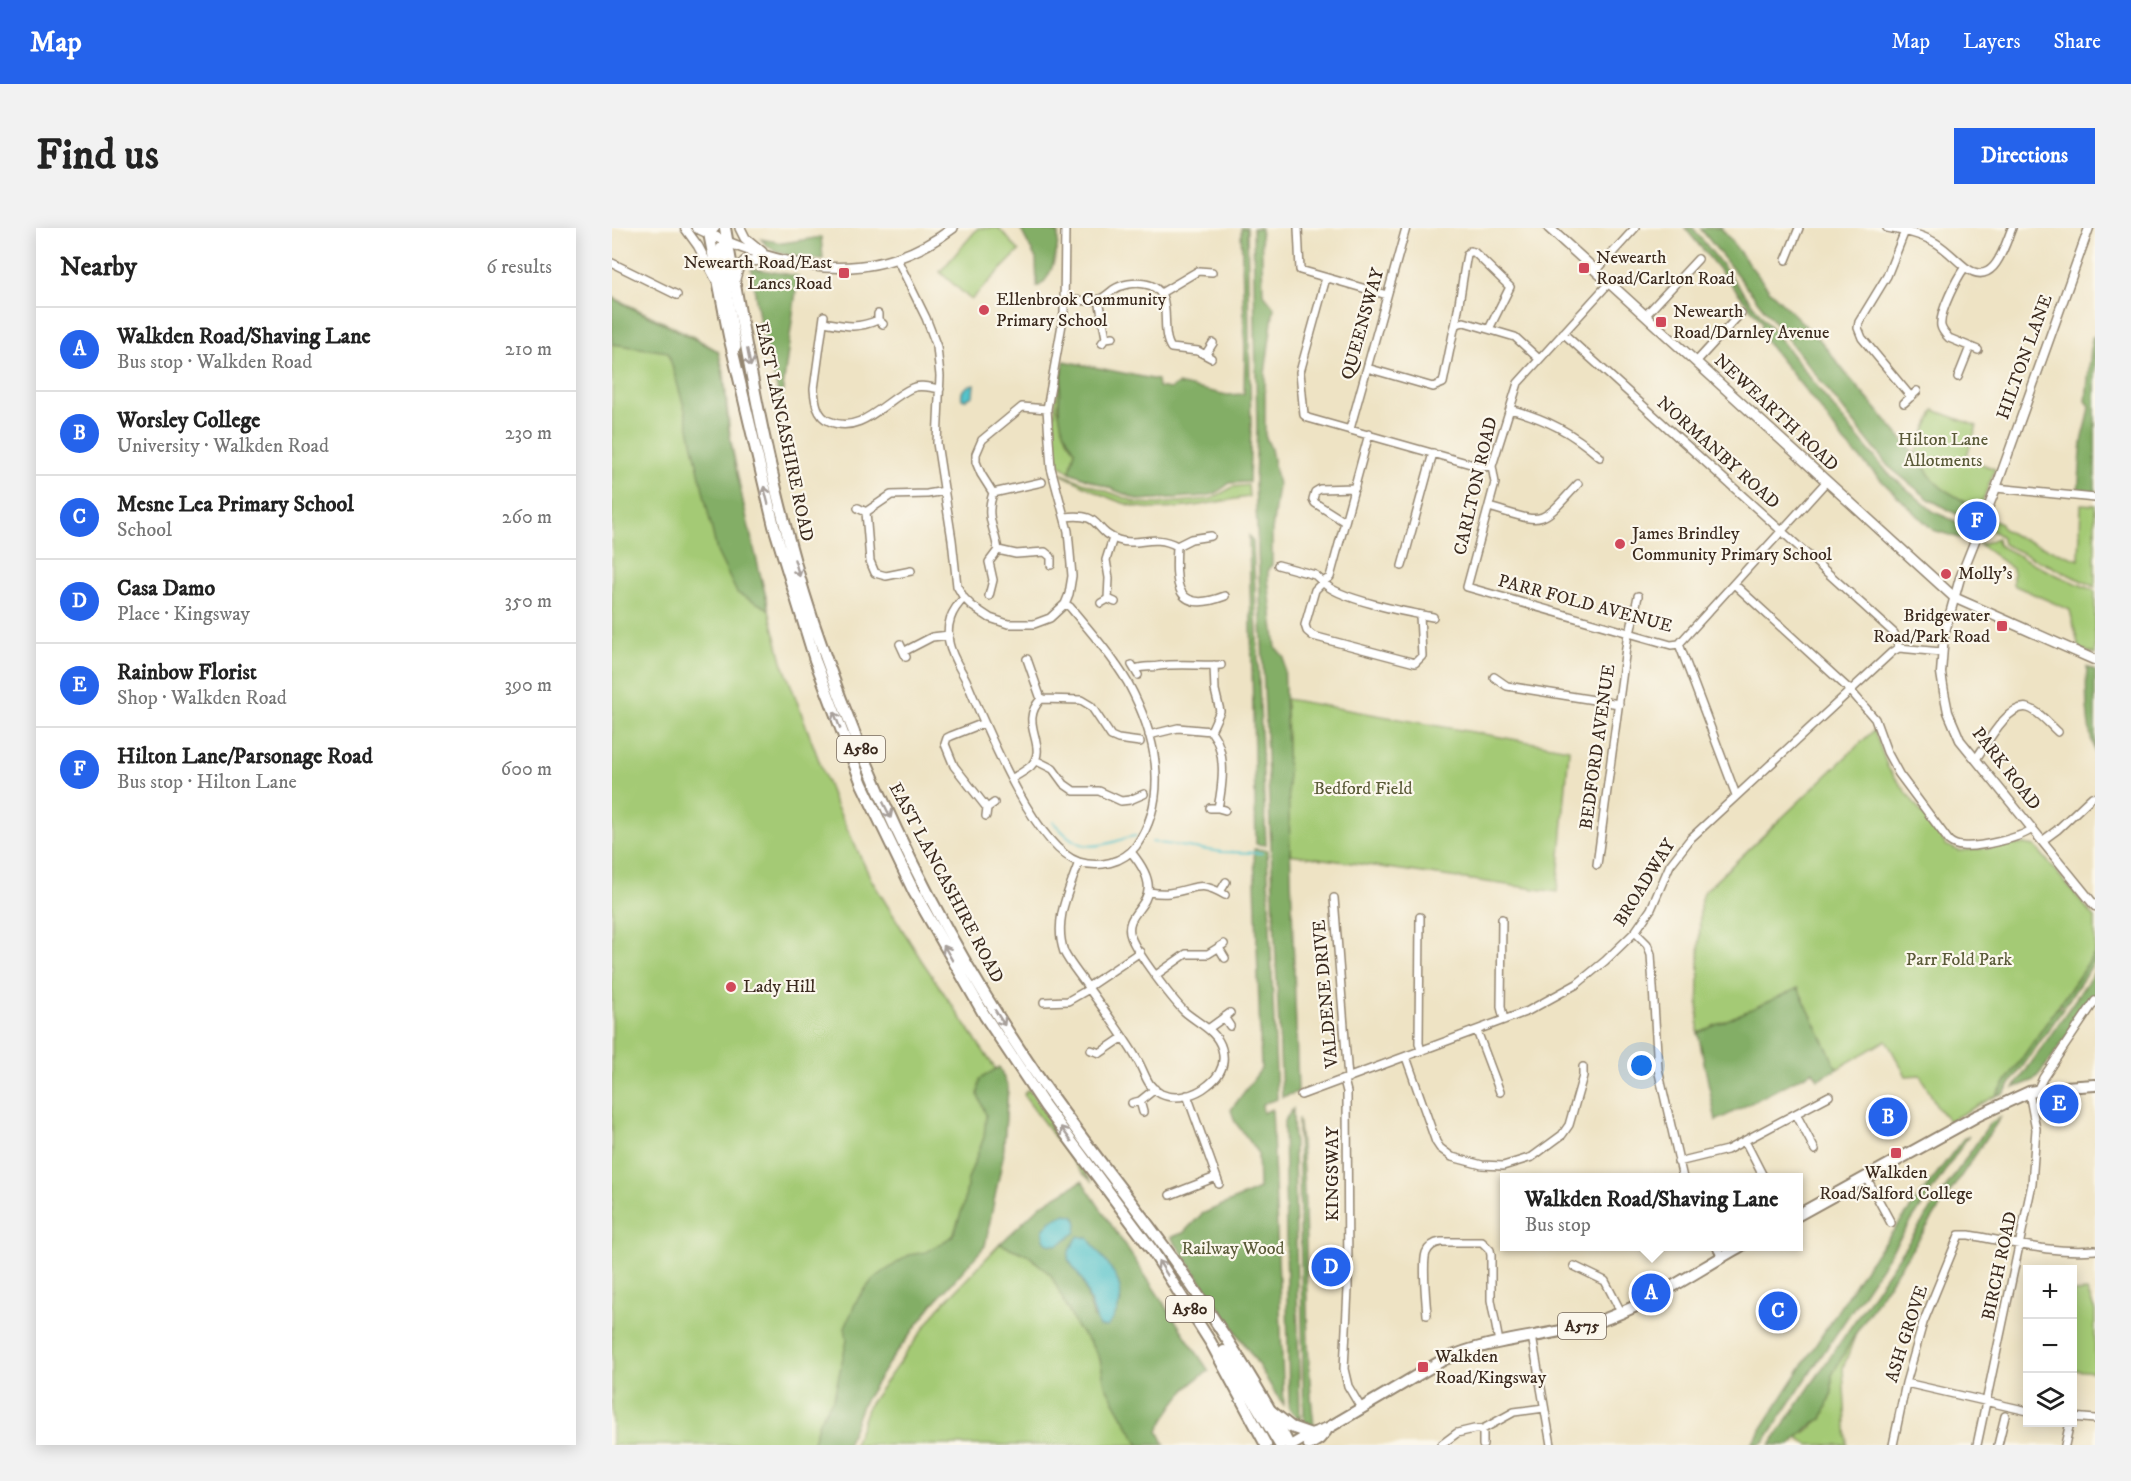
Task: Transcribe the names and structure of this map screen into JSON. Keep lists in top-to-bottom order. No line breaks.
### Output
{"streets":{"main road":["NEWEARTH ROAD","EAST LANCASHIRE ROAD","A580","A575"],"street":["QUEENSWAY","HILTON LANE","NORMANBY ROAD","CARLTON ROAD","PARR FOLD AVENUE","BEDFORD AVENUE","PARK ROAD","BROADWAY","VALDENE DRIVE","KINGSWAY","BIRCH ROAD","ASH GROVE"]},"crossings":[["HILTON LANE","NEWEARTH ROAD"],["HILTON LANE","PARK ROAD"],["NEWEARTH ROAD","CARLTON ROAD"],["NEWEARTH ROAD","PARK ROAD"],["EAST LANCASHIRE ROAD","A575"],["NORMANBY ROAD","CARLTON ROAD"],["NORMANBY ROAD","BROADWAY"],["CARLTON ROAD","PARR FOLD AVENUE"],["PARR FOLD AVENUE","BEDFORD AVENUE"],["PARR FOLD AVENUE","BROADWAY"],["BROADWAY","VALDENE DRIVE"],["BROADWAY","KINGSWAY"],["VALDENE DRIVE","KINGSWAY"],["KINGSWAY","A575"],["BIRCH ROAD","ASH GROVE"]],"parks":["Hilton Lane Allotments","Bedford Field","Parr Fold Park","Railway Wood"],"places":{"transit":["Newearth Road/Carlton Road","Newearth Road/East Lancs Road","Newearth Road/Darnley Avenue","Bridgewater Road/Park Road","Walkden Road/Salford College","Walkden Road/Kingsway"],"other":["Ellenbrook Community Primary School","James Brindley Community Primary School","Molly's","Lady Hill"]},"page":{"header":"Map","nav":["Map","Layers","Share"],"buttons":"Directions","title":"Find us","heading":["Nearby","6 results"],"list":[{"mark":"A","name":"Walkden Road/Shaving Lane","note":"Bus stop · Walkden Road","value":"210 m"},{"mark":"B","name":"Worsley College","note":"University · Walkden Road","value":"230 m"},{"mark":"C","name":"Mesne Lea Primary School","note":"School","value":"260 m"},{"mark":"D","name":"Casa Damo","note":"Place · Kingsway","value":"350 m"},{"mark":"E","name":"Rainbow Florist","note":"Shop · Walkden Road","value":"390 m"},{"mark":"F","name":"Hilton Lane/Parsonage Road","note":"Bus stop · Hilton Lane","value":"600 m"}],"pins":["F","E","B","D","A","C"],"popup":["Walkden Road/Shaving Lane","Bus stop"],"map_buttons":["+","−"]}}
